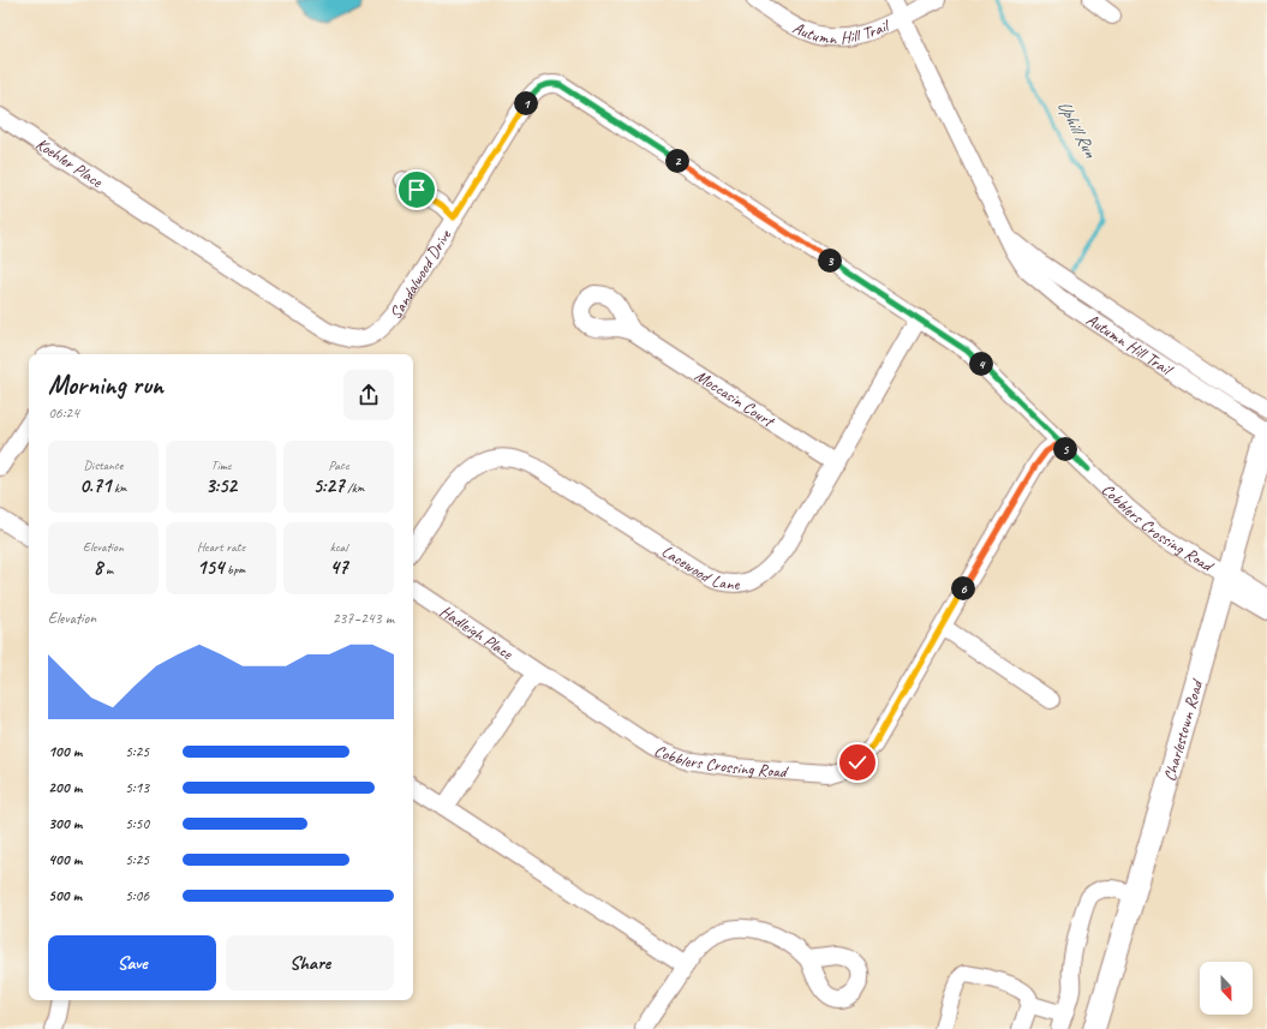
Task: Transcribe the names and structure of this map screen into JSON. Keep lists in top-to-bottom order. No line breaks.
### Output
{"streets":{"main road":["Charlestown Road"],"street":["Autumn Hill Trail","Koehler Place","Sandalwood Drive","Moccasin Court","Cobblers Crossing Road","Lacewood Lane","Hadleigh Place"]},"crossings":[["Autumn Hill Trail","Charlestown Road"],["Koehler Place","Sandalwood Drive"],["Sandalwood Drive","Cobblers Crossing Road"],["Sandalwood Drive","Lacewood Lane"],["Moccasin Court","Lacewood Lane"],["Cobblers Crossing Road","Hadleigh Place"],["Cobblers Crossing Road","Charlestown Road"]],"water":["Uphill Run"],"north":"bottom","page":{"pins":["1","2","3","4","5","6"],"heading":["Morning run","06:24"],"stats":[["Distance","0.71 km"],["Time","3:52"],["Pace","5:27 /km"],["Elevation","8 m"],["Heart rate","154 bpm"],["kcal","47"]],"chart":["Elevation","237–243 m"],"list":[{"name":"100 m","note":"5:25"},{"name":"200 m","note":"5:13"},{"name":"300 m","note":"5:50"},{"name":"400 m","note":"5:25"},{"name":"500 m","note":"5:06"}],"buttons":["Save","Share"]}}
